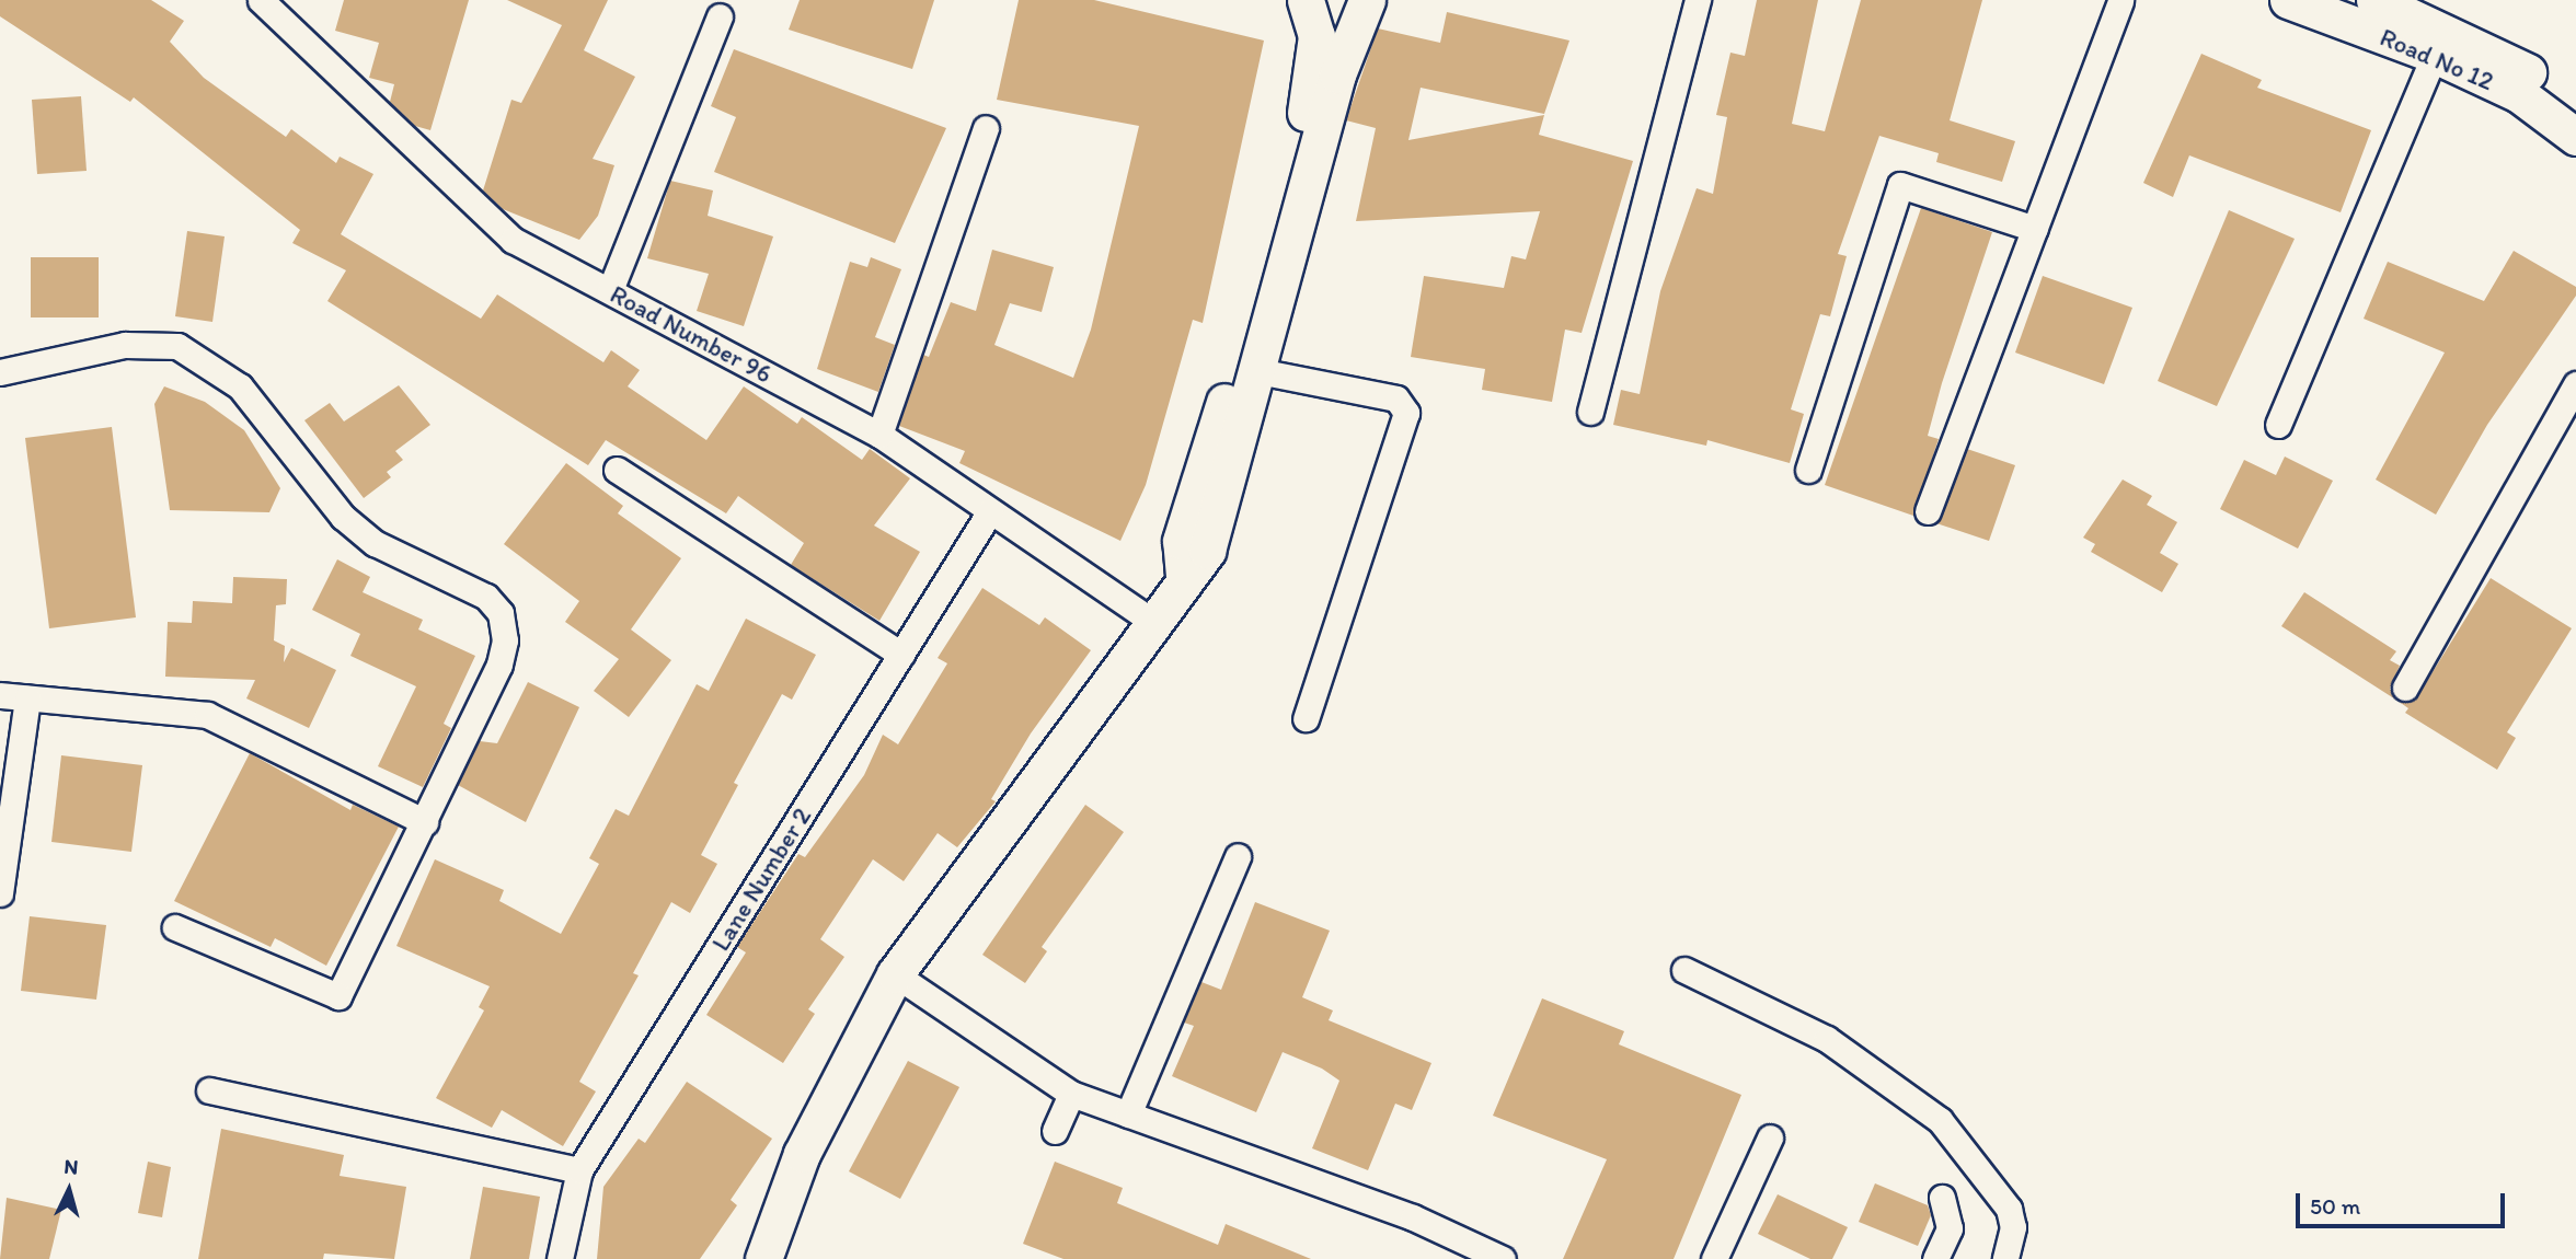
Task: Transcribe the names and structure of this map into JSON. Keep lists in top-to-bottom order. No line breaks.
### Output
{"streets":{"street":["Road No 12","Road Number 96","Lane Number 2"]},"crossings":[["Road Number 96","Lane Number 2"]],"scale_bar":"50 m","north":"top"}
